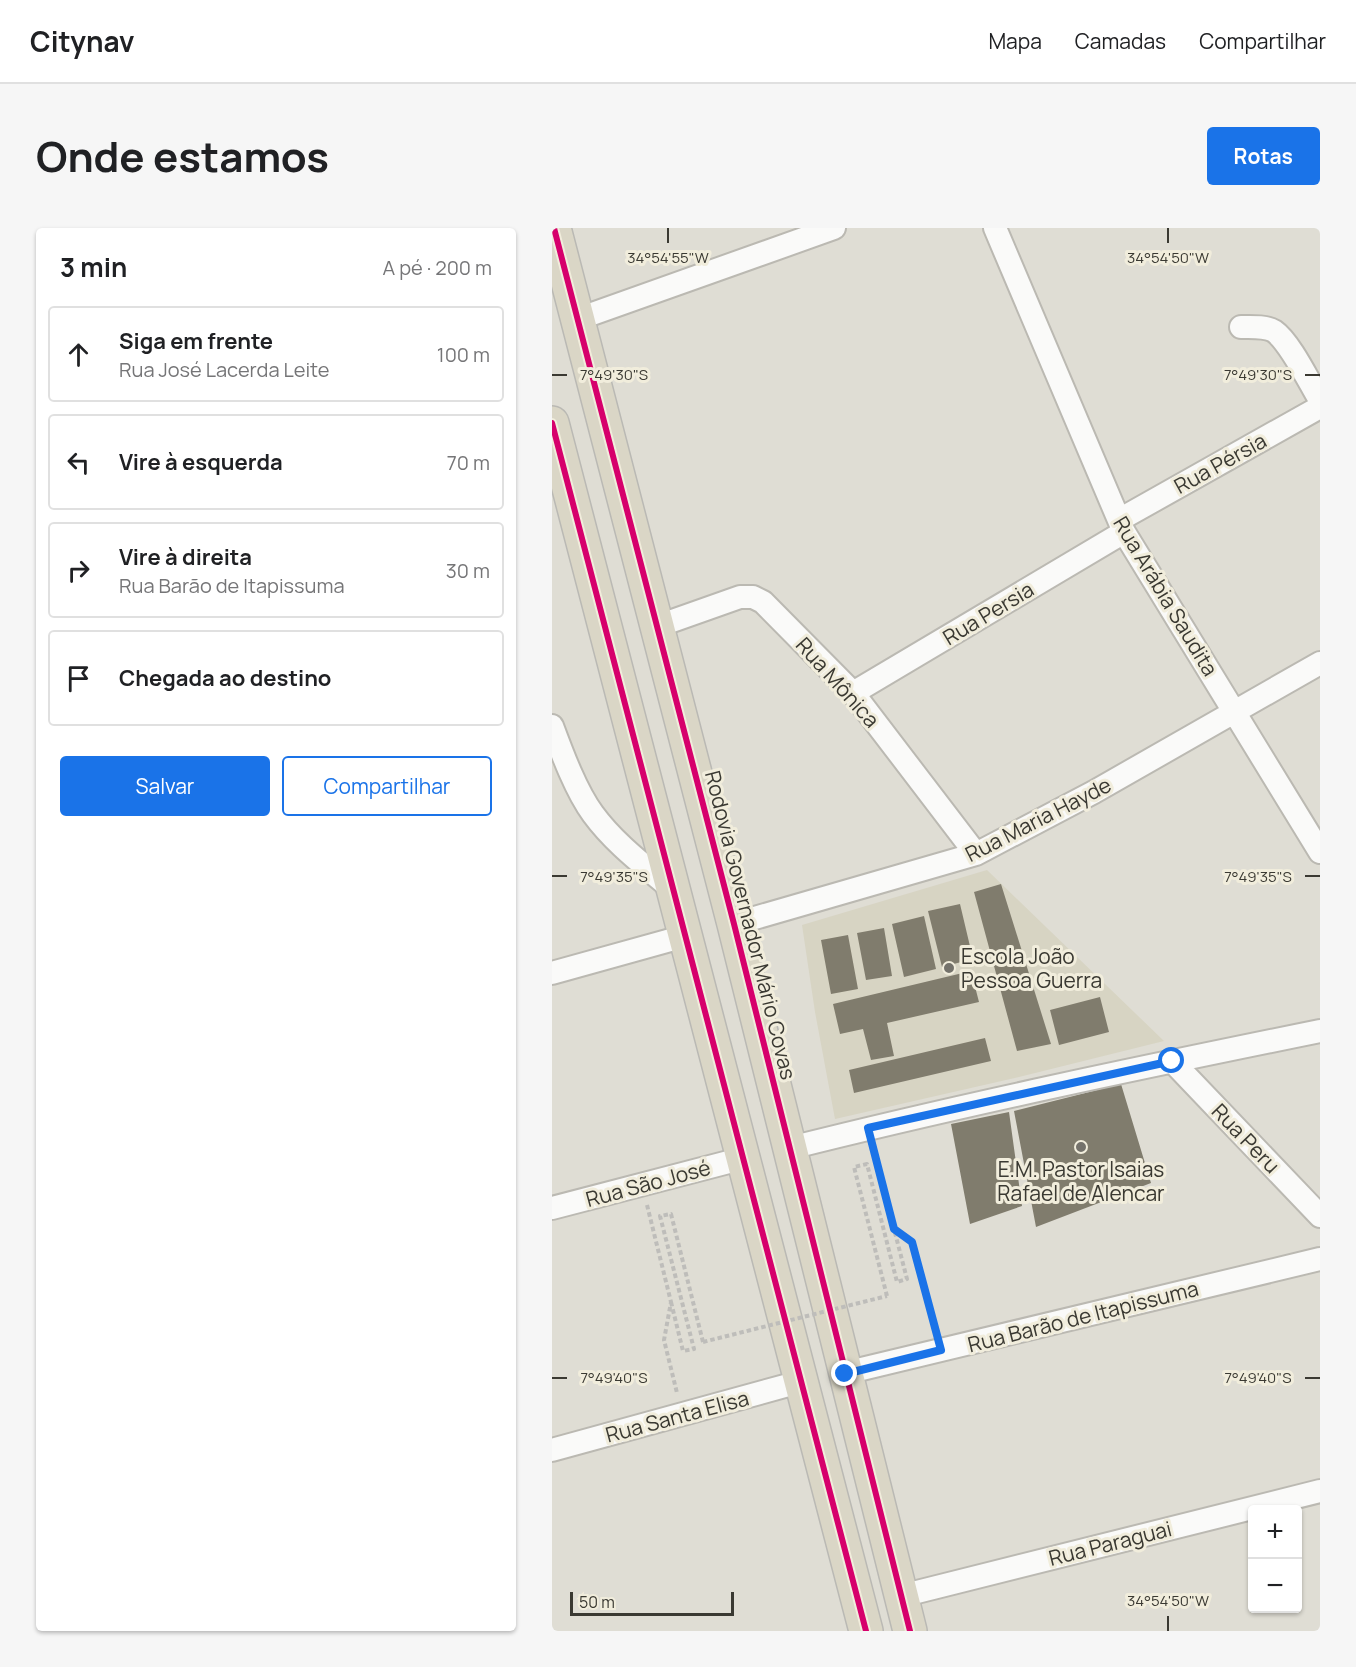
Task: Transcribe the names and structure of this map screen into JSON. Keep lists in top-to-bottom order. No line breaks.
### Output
{"streets":{"highway":["Rodovia Governador Mário Covas"],"street":["Rua Pérsia","Rua Arábia Saudita","Rua Persia","Rua Mônica","Rua Maria Hayde","Rua Peru","Rua São José","Rua Barão de Itapissuma","Rua Santa Elisa","Rua Paraguai"]},"crossings":[["Rua Pérsia","Rua Arábia Saudita"],["Rua Pérsia","Rua Persia"],["Rua Arábia Saudita","Rua Persia"],["Rua Arábia Saudita","Rua Maria Hayde"],["Rua Persia","Rua Mônica"],["Rua Mônica","Rua Maria Hayde"],["Rua Mônica","Rodovia Governador Mário Covas"],["Rua Maria Hayde","Rodovia Governador Mário Covas"],["Rodovia Governador Mário Covas","Rua Barão de Itapissuma"],["Rodovia Governador Mário Covas","Rua Paraguai"]],"places":["Escola João Pessoa Guerra","E.M. Pastor Isaias Rafael de Alencar"],"scale_bar":"50 m","page":{"header":"Citynav","nav":["Mapa","Camadas","Compartilhar"],"title":"Onde estamos","buttons":["Rotas",["Salvar","Compartilhar"]],"heading":["3 min","A pé · 200 m"],"list":[["Siga em frente","Rua José Lacerda Leite","100 m"],["Vire à esquerda","70 m"],["Vire à direita","Rua Barão de Itapissuma","30 m"],"Chegada ao destino"],"map_buttons":["+","−"],"scale":"50 m"},"coordinates":["34°54'55\"W","34°54'50\"W","7°49'30\"S","7°49'35\"S","7°49'40\"S"]}
